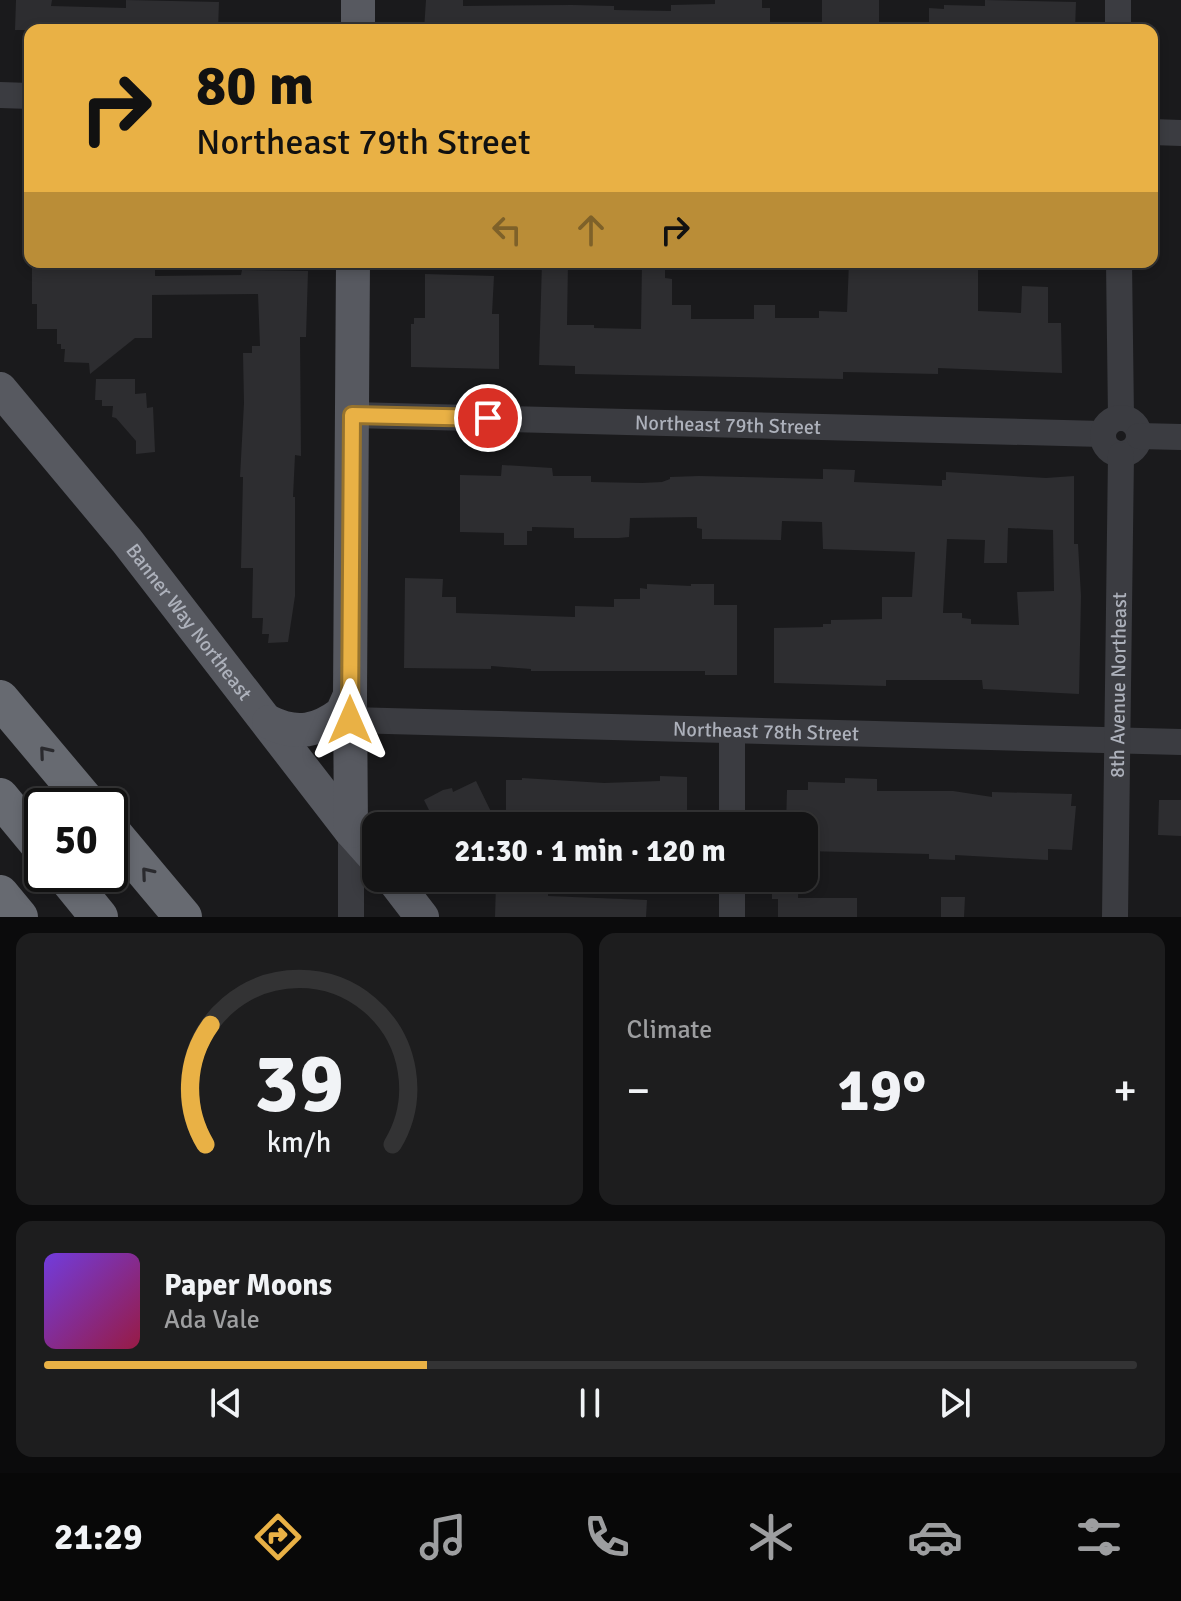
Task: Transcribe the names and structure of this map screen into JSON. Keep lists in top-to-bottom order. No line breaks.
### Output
{"streets":{"main road":["Banner Way Northeast"],"street":["Northeast 79th Street","8th Avenue Northeast","Northeast 78th Street"]},"crossings":[["Northeast 79th Street","8th Avenue Northeast"],["8th Avenue Northeast","Northeast 78th Street"]],"page":{"turn":["80 m","Northeast 79th Street"],"limit":"50","trip":"21:30 · 1 min · 120 m","tile":"Climate","heat":["−","19°","+"],"song":["Paper Moons","Ada Vale"],"tabs":"21:29","gauge":["39","km/h"]}}
